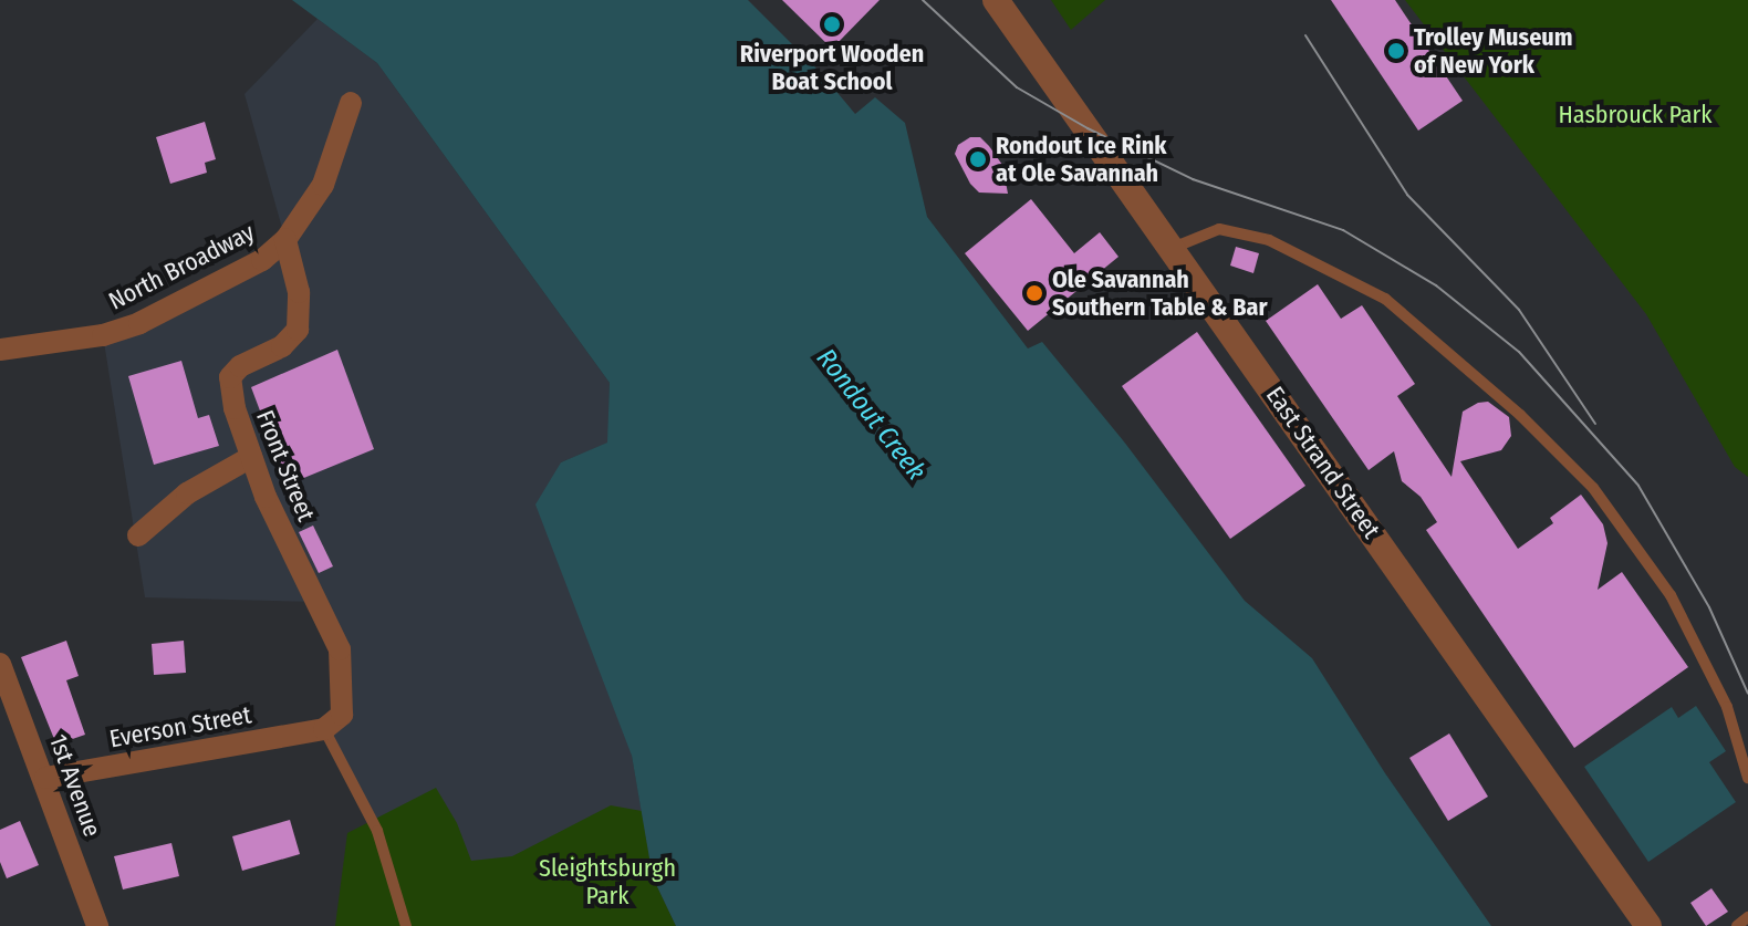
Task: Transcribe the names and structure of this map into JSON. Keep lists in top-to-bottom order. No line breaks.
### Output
{"streets":{"street":["North Broadway","East Strand Street","Front Street","Everson Street","1st Avenue"]},"crossings":[["North Broadway","Front Street"],["Front Street","Everson Street"],["Everson Street","1st Avenue"]],"water":["Rondout Creek"],"parks":["Hasbrouck Park","Sleightsburgh Park"],"places":["Riverport Wooden Boat School","Trolley Museum of New York","Rondout Ice Rink at Ole Savannah","Ole Savannah Southern Table & Bar"]}
